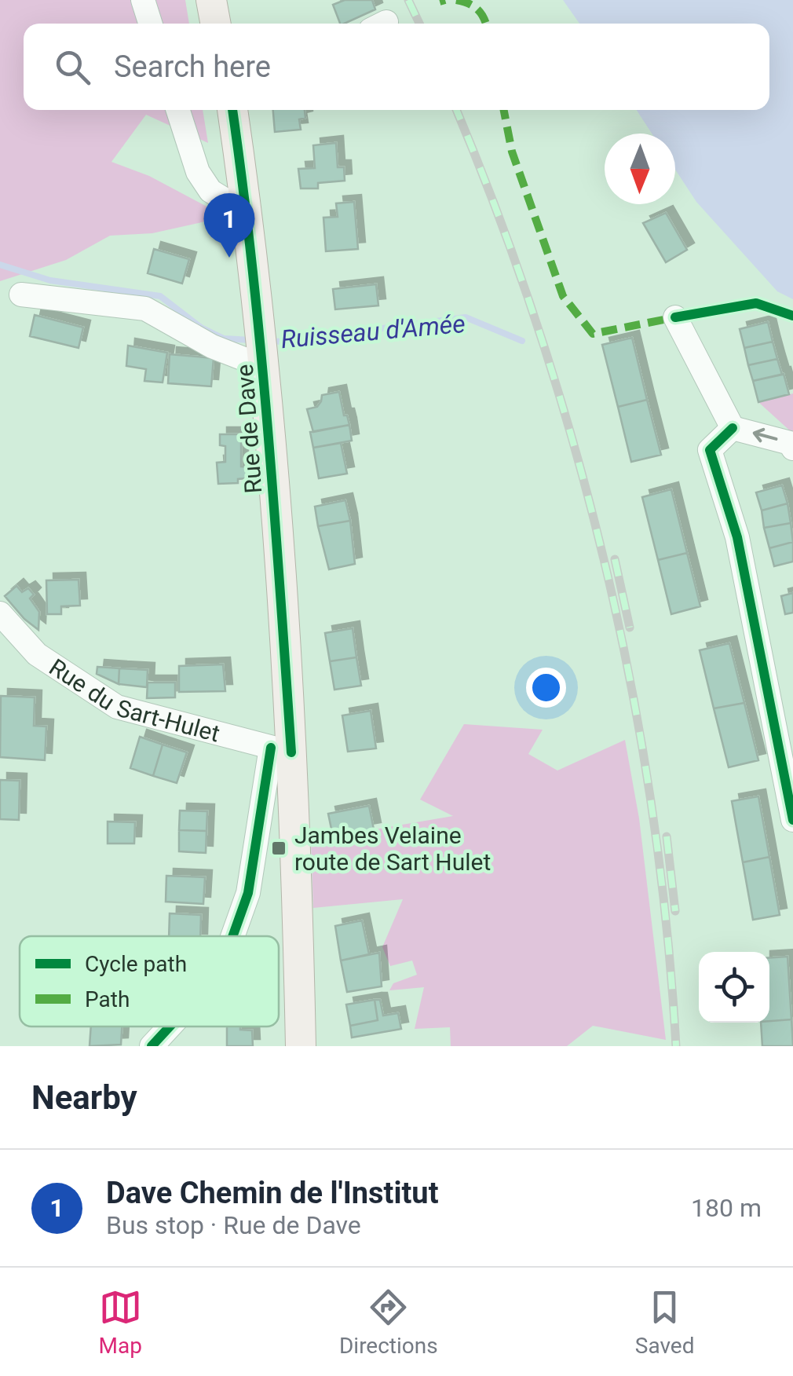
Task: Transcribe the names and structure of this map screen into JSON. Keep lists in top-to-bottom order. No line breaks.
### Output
{"streets":{"main road":["Rue de Dave"],"street":["Rue du Sart-Hulet"]},"crossings":[["Rue de Dave","Rue du Sart-Hulet"]],"water":["Ruisseau d'Amée"],"places":{"transit":["Jambes Velaine route de Sart Hulet"]},"legend":["Cycle path","Path"],"north":"bottom","page":{"search":"Search here","pins":"1","heading":"Nearby","list":[{"mark":"1","name":"Dave Chemin de l'Institut","note":"Bus stop · Rue de Dave","value":"180 m"}],"nav":["Map","Directions","Saved"]}}
